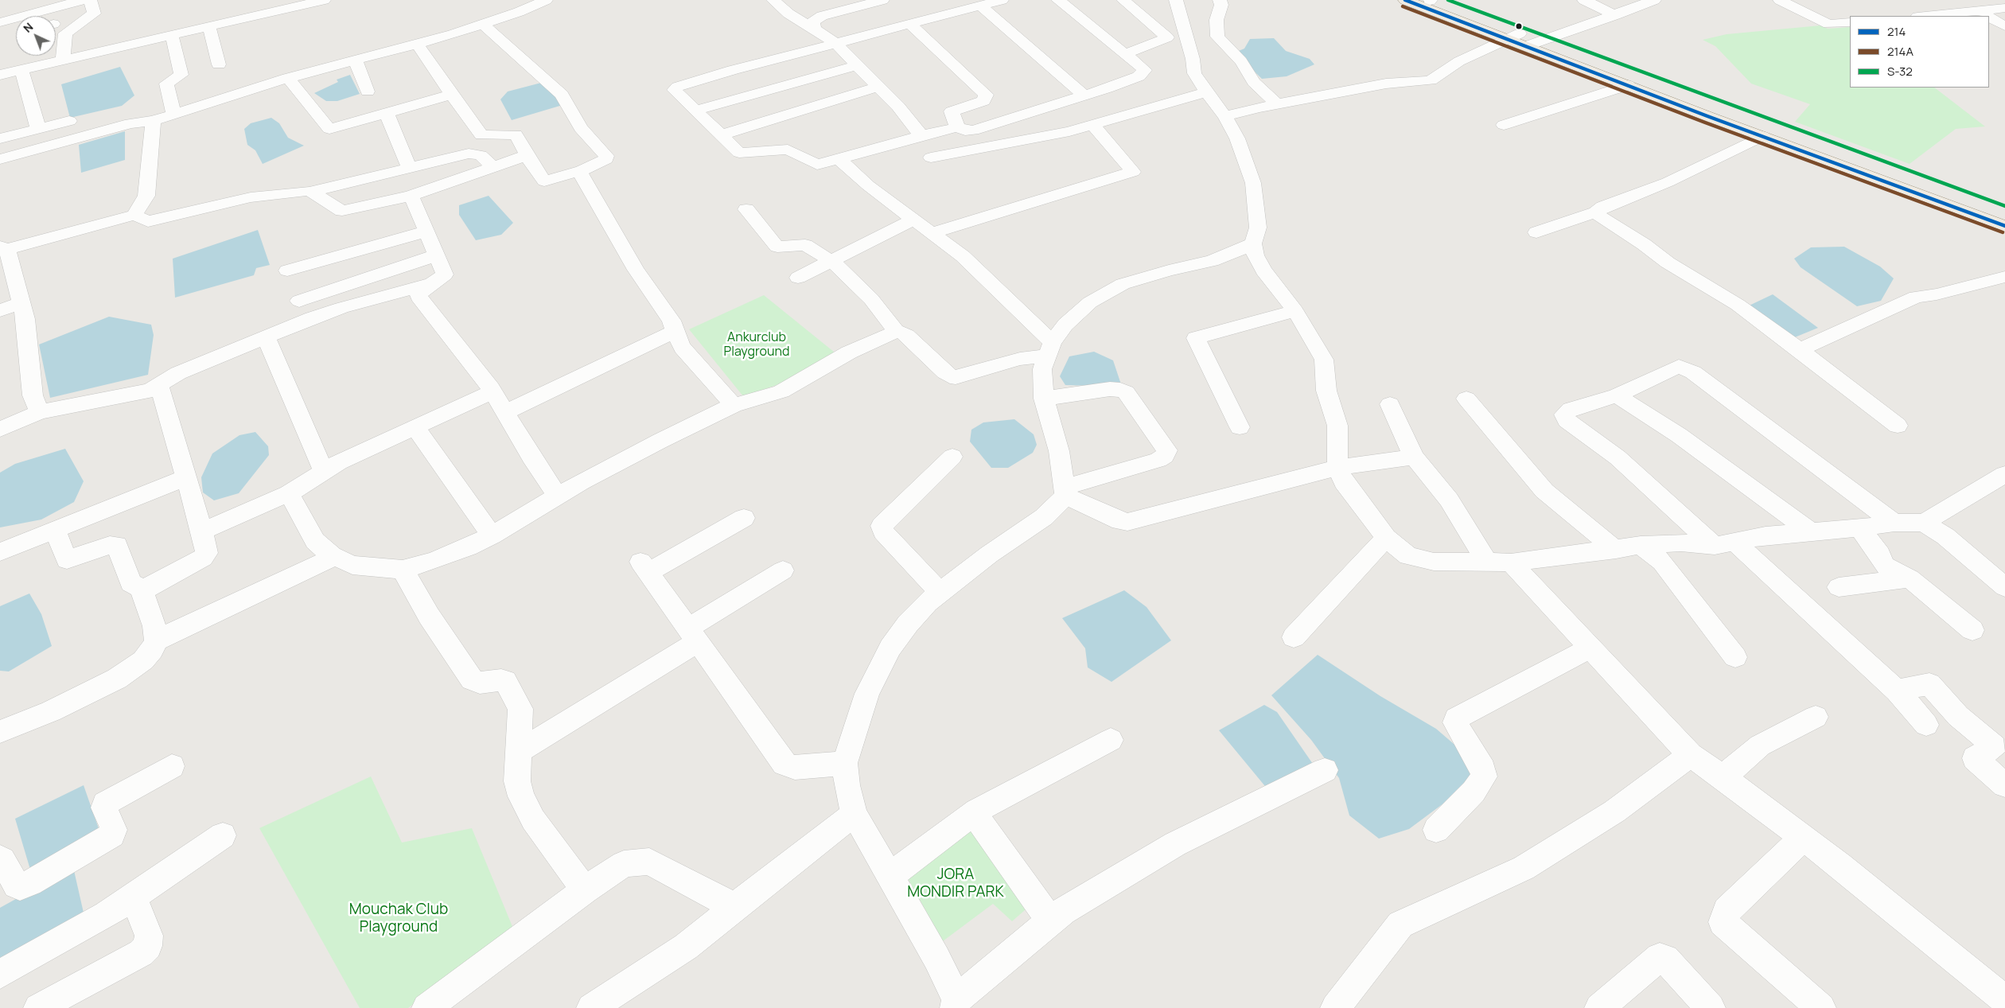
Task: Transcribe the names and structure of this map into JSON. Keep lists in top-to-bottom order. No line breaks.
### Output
{"parks":["Ankurclub Playground","JORA MONDIR PARK","Mouchak Club Playground"],"lines":["transit line 214","transit line S-32","transit line 214A"],"legend":["214","214A","S-32"],"north":"top left"}
